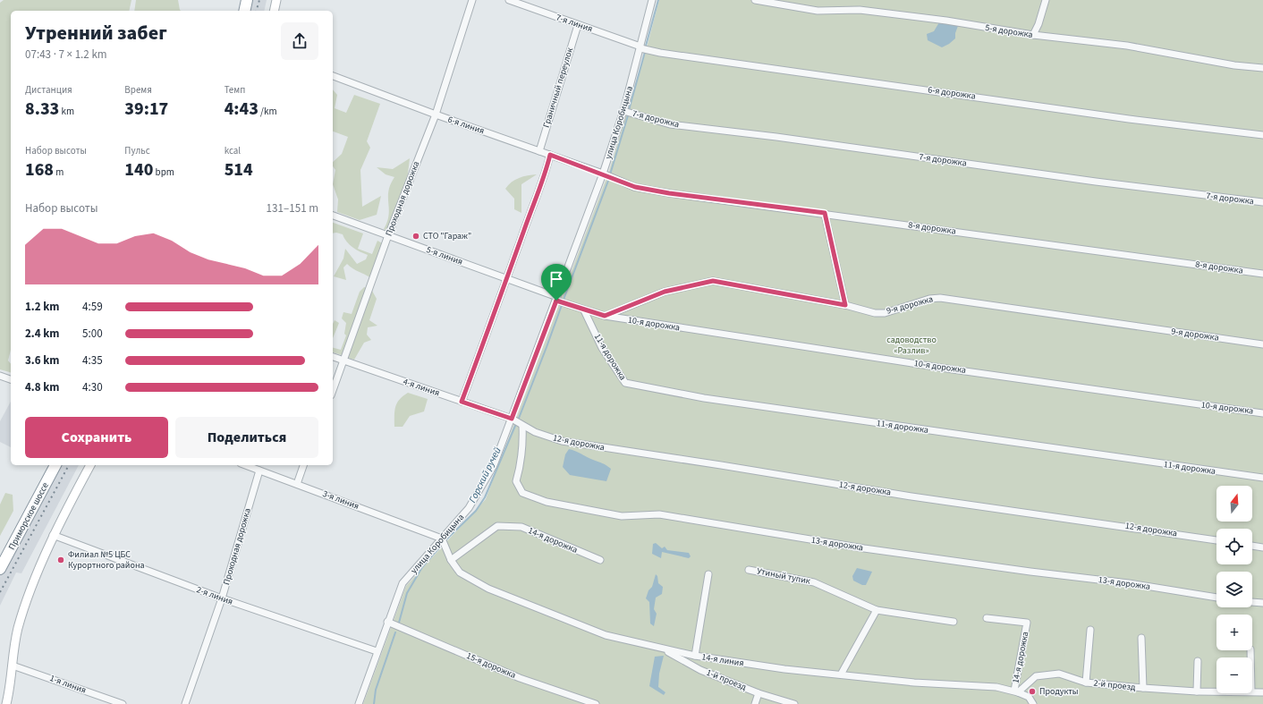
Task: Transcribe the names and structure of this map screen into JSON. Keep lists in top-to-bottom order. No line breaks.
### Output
{"streets":{"highway":["Приморское шоссе"],"street":["7-я линия","5-я дорожка","Граничный переулок","6-я дорожка","7-я дорожка","улица Коробицына","6-я линия","Проходная дорожка","8-я дорожка","5-я линия","9-я дорожка","10-я дорожка","11-я дорожка","4-я линия","12-я дорожка","3-я линия","14-я дорожка","13-я дорожка","Утиный тупик","2-я линия","14-я линия","15-я дорожка","1-й проезд","1-я линия","2-й проезд"]},"crossings":[["7-я линия","Граничный переулок"],["7-я линия","6-я дорожка"],["7-я линия","улица Коробицына"],["Граничный переулок","6-я линия"],["6-я дорожка","улица Коробицына"],["7-я дорожка","улица Коробицына"],["улица Коробицына","6-я линия"],["улица Коробицына","8-я дорожка"],["улица Коробицына","5-я линия"],["улица Коробицына","10-я дорожка"],["улица Коробицына","4-я линия"],["улица Коробицына","12-я дорожка"],["улица Коробицына","3-я линия"],["улица Коробицына","2-я линия"],["улица Коробицына","14-я линия"],["улица Коробицына","15-я дорожка"],["6-я линия","Проходная дорожка"],["6-я линия","8-я дорожка"],["Проходная дорожка","5-я линия"],["Проходная дорожка","4-я линия"],["Проходная дорожка","3-я линия"],["Проходная дорожка","2-я линия"],["5-я линия","10-я дорожка"],["9-я дорожка","10-я дорожка"],["10-я дорожка","11-я дорожка"],["4-я линия","12-я дорожка"],["12-я дорожка","13-я дорожка"],["3-я линия","14-я линия"],["14-я дорожка","14-я линия"],["14-я дорожка","2-й проезд"],["14-я линия","1-й проезд"],["14-я линия","2-й проезд"]],"water":["Горский ручей"],"parks":["садоводство «Разлив»"],"places":["СТО \"Гараж\"","Филиал №5 ЦБС Курортного района","Продукты"],"north":"top","page":{"heading":["Утренний забег","07:43 · 7 × 1.2 km"],"stats":[["Дистанция","8.33 km"],["Время","39:17"],["Темп","4:43 /km"],["Набор высоты","168 m"],["Пульс","140 bpm"],["kcal","514"]],"chart":["Набор высоты","131–151 m"],"list":[{"name":"1.2 km","note":"4:59"},{"name":"2.4 km","note":"5:00"},{"name":"3.6 km","note":"4:35"},{"name":"4.8 km","note":"4:30"}],"buttons":["Сохранить","Поделиться"],"map_buttons":["+","−"]}}
